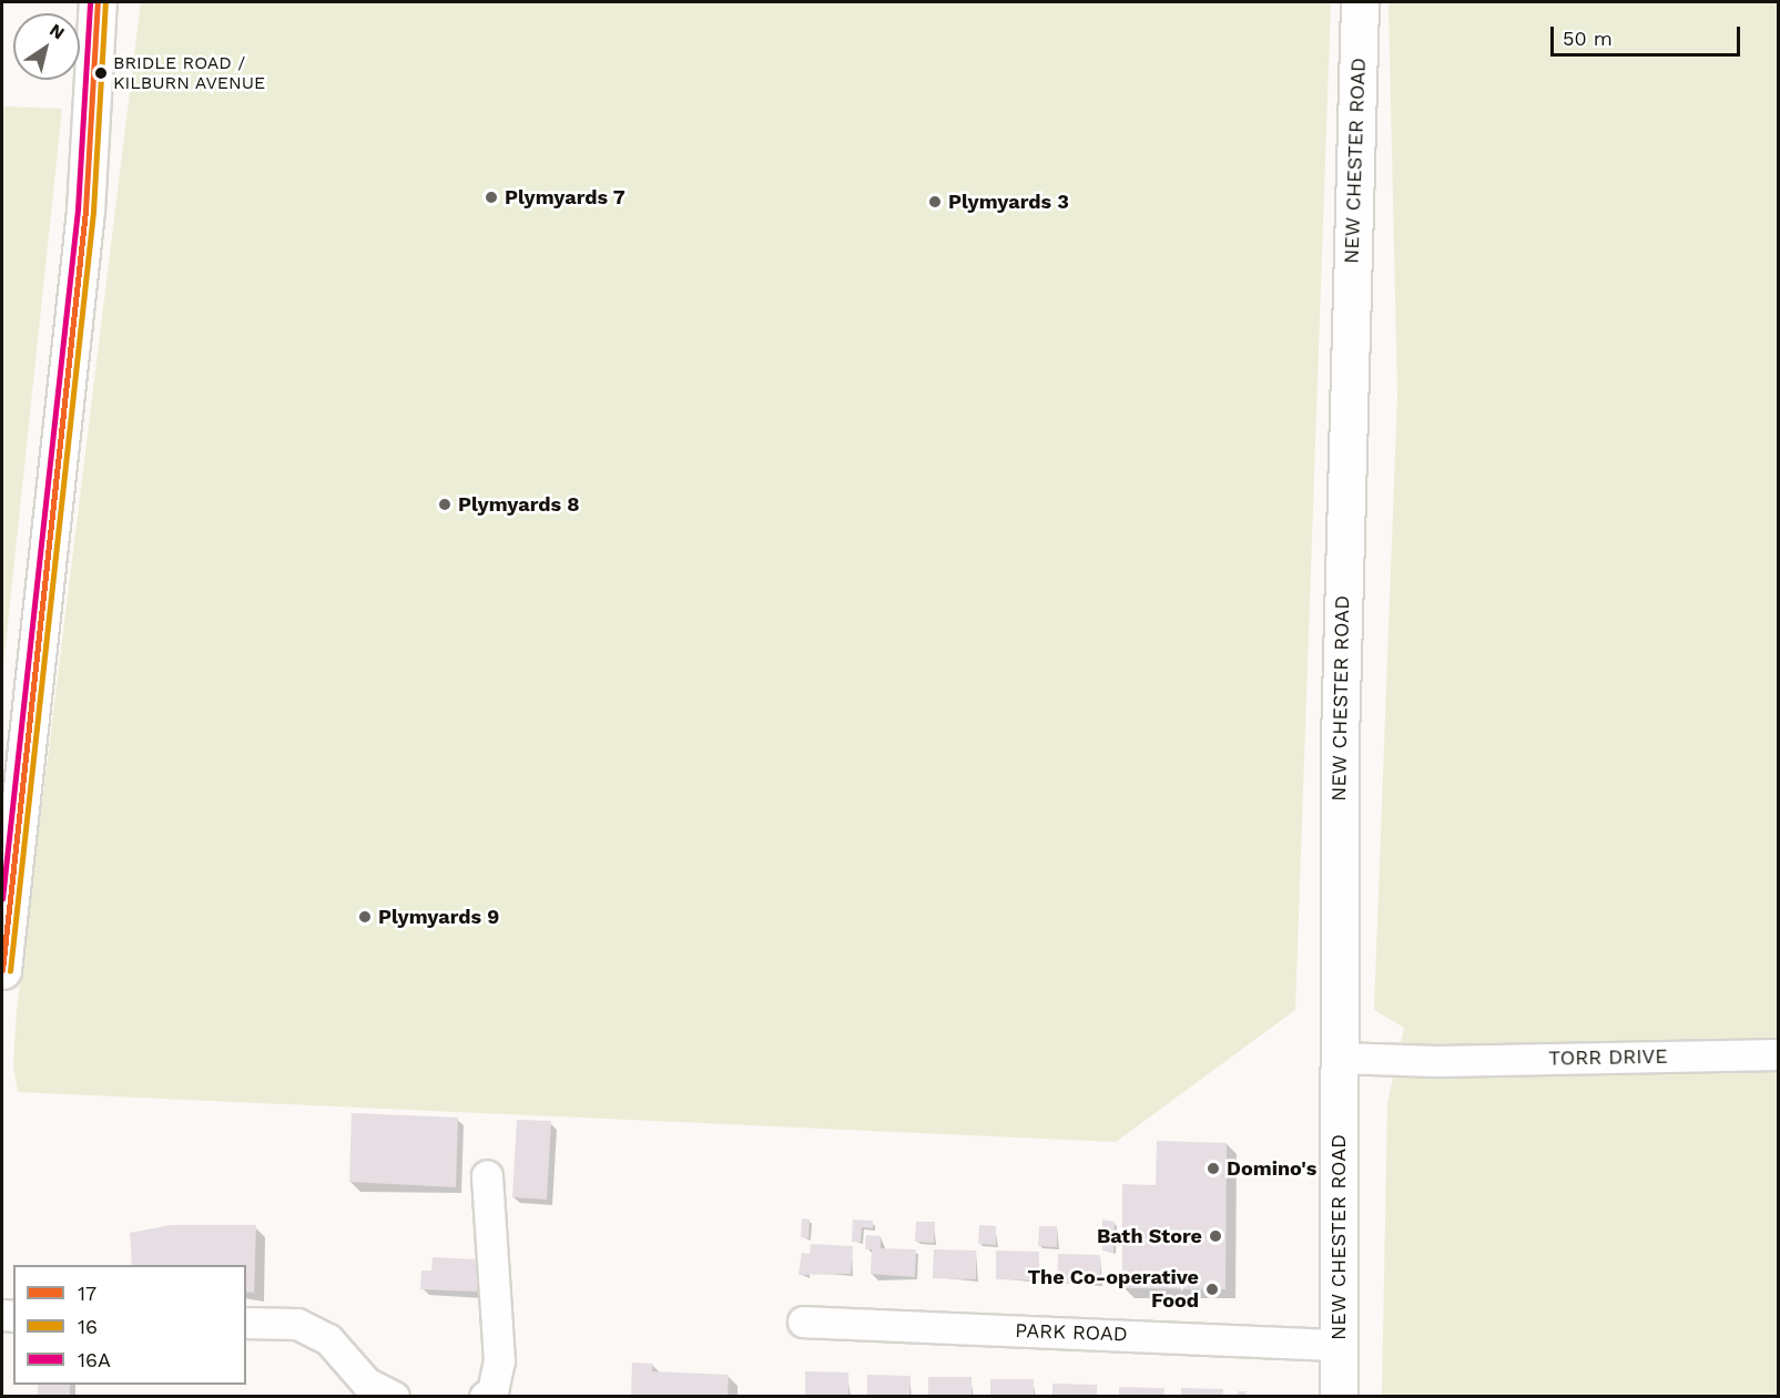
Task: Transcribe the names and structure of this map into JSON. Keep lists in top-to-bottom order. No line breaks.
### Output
{"streets":{"main road":["NEW CHESTER ROAD"],"street":["TORR DRIVE","PARK ROAD"]},"crossings":[["NEW CHESTER ROAD","TORR DRIVE"],["NEW CHESTER ROAD","PARK ROAD"]],"places":["BRIDLE ROAD / KILBURN AVENUE","Plymyards 7","Plymyards 3","Plymyards 8","Plymyards 9","Domino's","Bath Store","The Co-operative Food"],"lines":["transit line 17","transit line 16","transit line 16A"],"legend":["17","16","16A"],"scale_bar":"50 m","north":"top right"}
